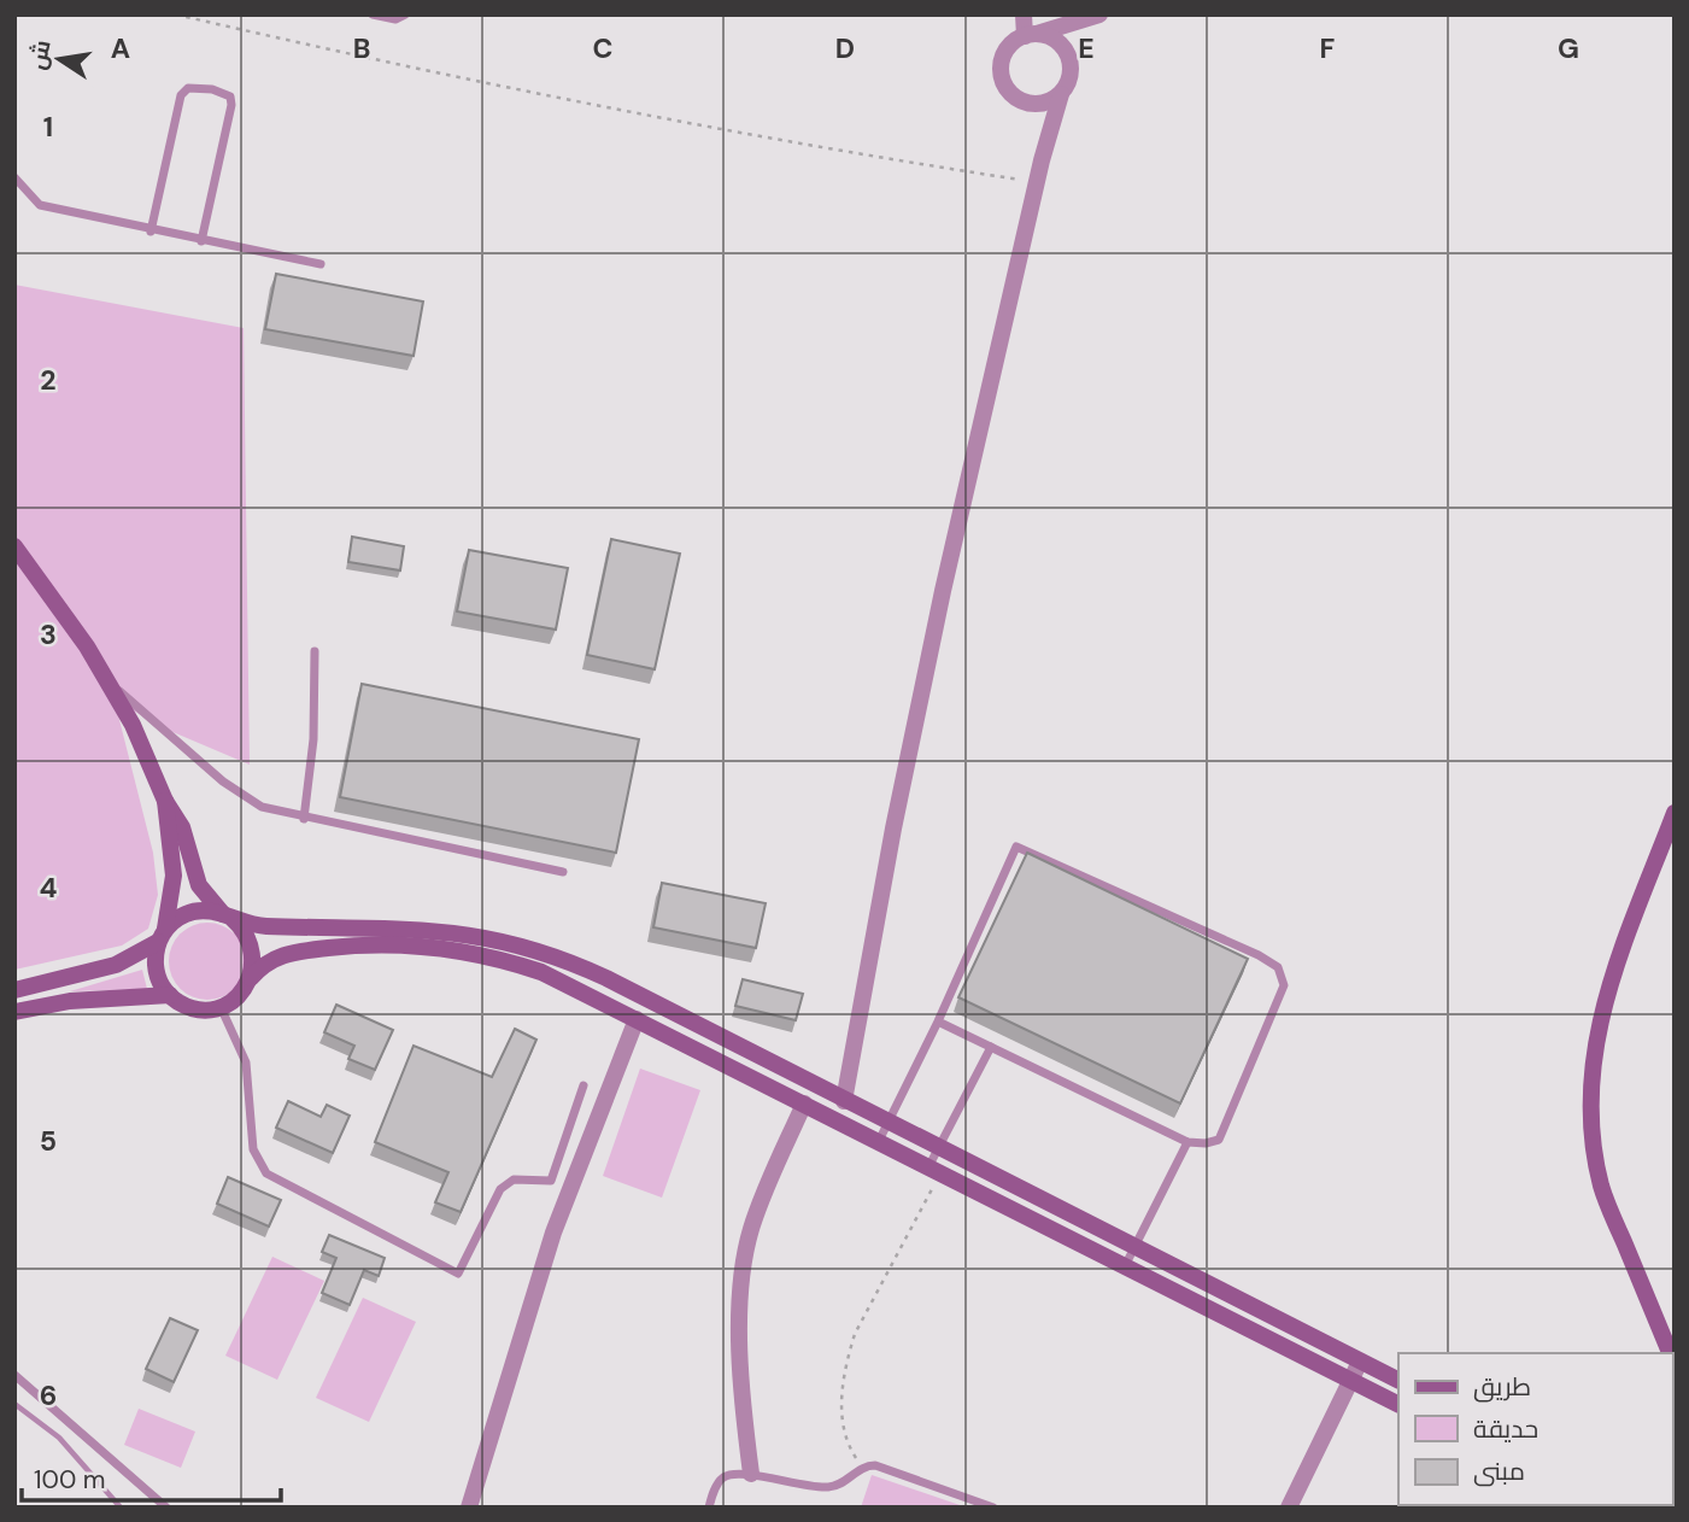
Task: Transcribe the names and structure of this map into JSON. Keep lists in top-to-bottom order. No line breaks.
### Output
{"legend":["طريق","حديقة","مبنى"],"scale_bar":"100 m","north":"left","grid":{"columns":["A","B","C","D","E","F","G"],"rows":["1","2","3","4","5","6"]}}
